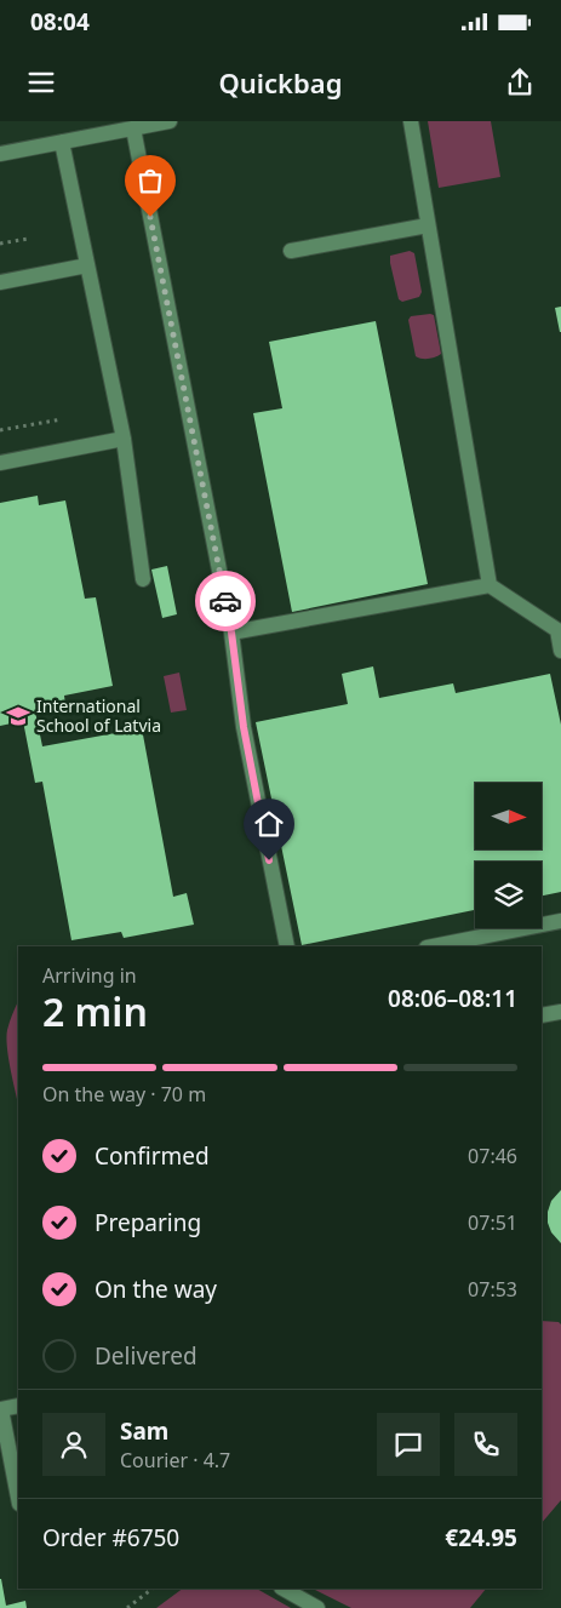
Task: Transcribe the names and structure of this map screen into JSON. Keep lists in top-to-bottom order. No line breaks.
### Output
{"places":{"school or university":["International School of Latvia"]},"north":"right","page":{"status":"08:04","header":"Quickbag","heading":["2 min","Arriving in","08:06–08:11"],"panel":["Sam","Courier · 4.7","Order #6750","€24.95"],"bar":"On the way · 70 m","list":[["Confirmed","07:46"],["Preparing","07:51"],["On the way","07:53"],"Delivered"]}}
